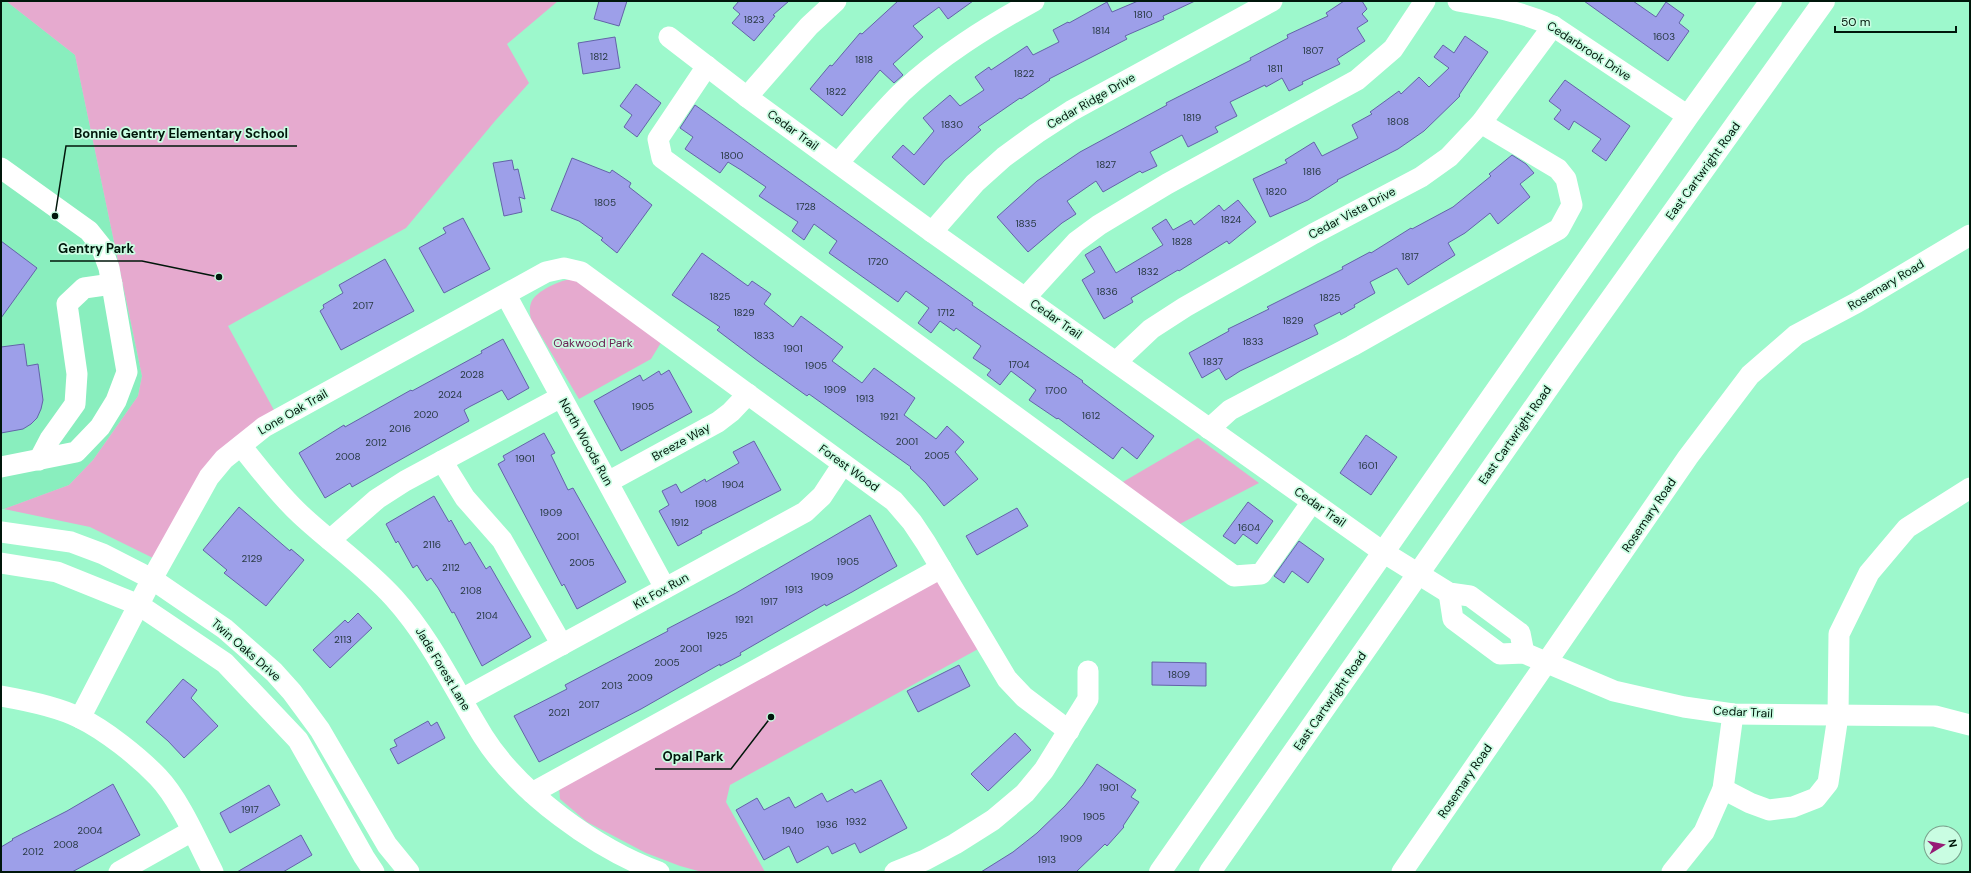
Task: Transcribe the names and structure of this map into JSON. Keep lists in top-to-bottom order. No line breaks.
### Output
{"streets":{"main road":["East Cartwright Road"],"street":["Cedarbrook Drive","Cedar Ridge Drive","Cedar Trail","Cedar Vista Drive","Rosemary Road","Lone Oak Trail","North Woods Run","Breeze Way","Forest Wood","Kit Fox Run","Twin Oaks Drive","Jade Forest Lane"]},"crossings":[["Cedarbrook Drive","Cedar Vista Drive"],["Cedar Ridge Drive","Cedar Trail"],["Cedar Trail","East Cartwright Road"],["Cedar Trail","Cedar Vista Drive"],["Cedar Trail","Rosemary Road"],["Lone Oak Trail","North Woods Run"],["Lone Oak Trail","Forest Wood"],["Lone Oak Trail","Twin Oaks Drive"],["Lone Oak Trail","Jade Forest Lane"],["North Woods Run","Breeze Way"],["North Woods Run","Kit Fox Run"],["Breeze Way","Forest Wood"],["Forest Wood","Kit Fox Run"],["Kit Fox Run","Jade Forest Lane"]],"parks":["Oakwood Park"],"places":["Bonnie Gentry Elementary School","Gentry Park","Opal Park"],"house_numbers":["1810","1823","1814","1603","1807","1812","1818","1811","1822","1822","1819","1808","1830","1800","1827","1816","1820","1805","1728","1824","1835","1828","1817","1720","1832","1836","1825","1825","2017","1829","1712","1829","1833","1833","1901","1837","1704","1905","2028","1909","1700","2024","1913","1905","2020","1612","1921","2016","2001","2012","2005","2008","1901","1601","1904","1908","1909","1912","1604","2001","2116","2129","1905","2005","2112","1909","1913","2108","1917","2104","1921","1925","2113","2001","2005","1809","2009","2013","2017","2021","1901","1917","1905","1932","1936","2004","1940","1909","2008","2012","1913"],"scale_bar":"50 m","north":"right"}
